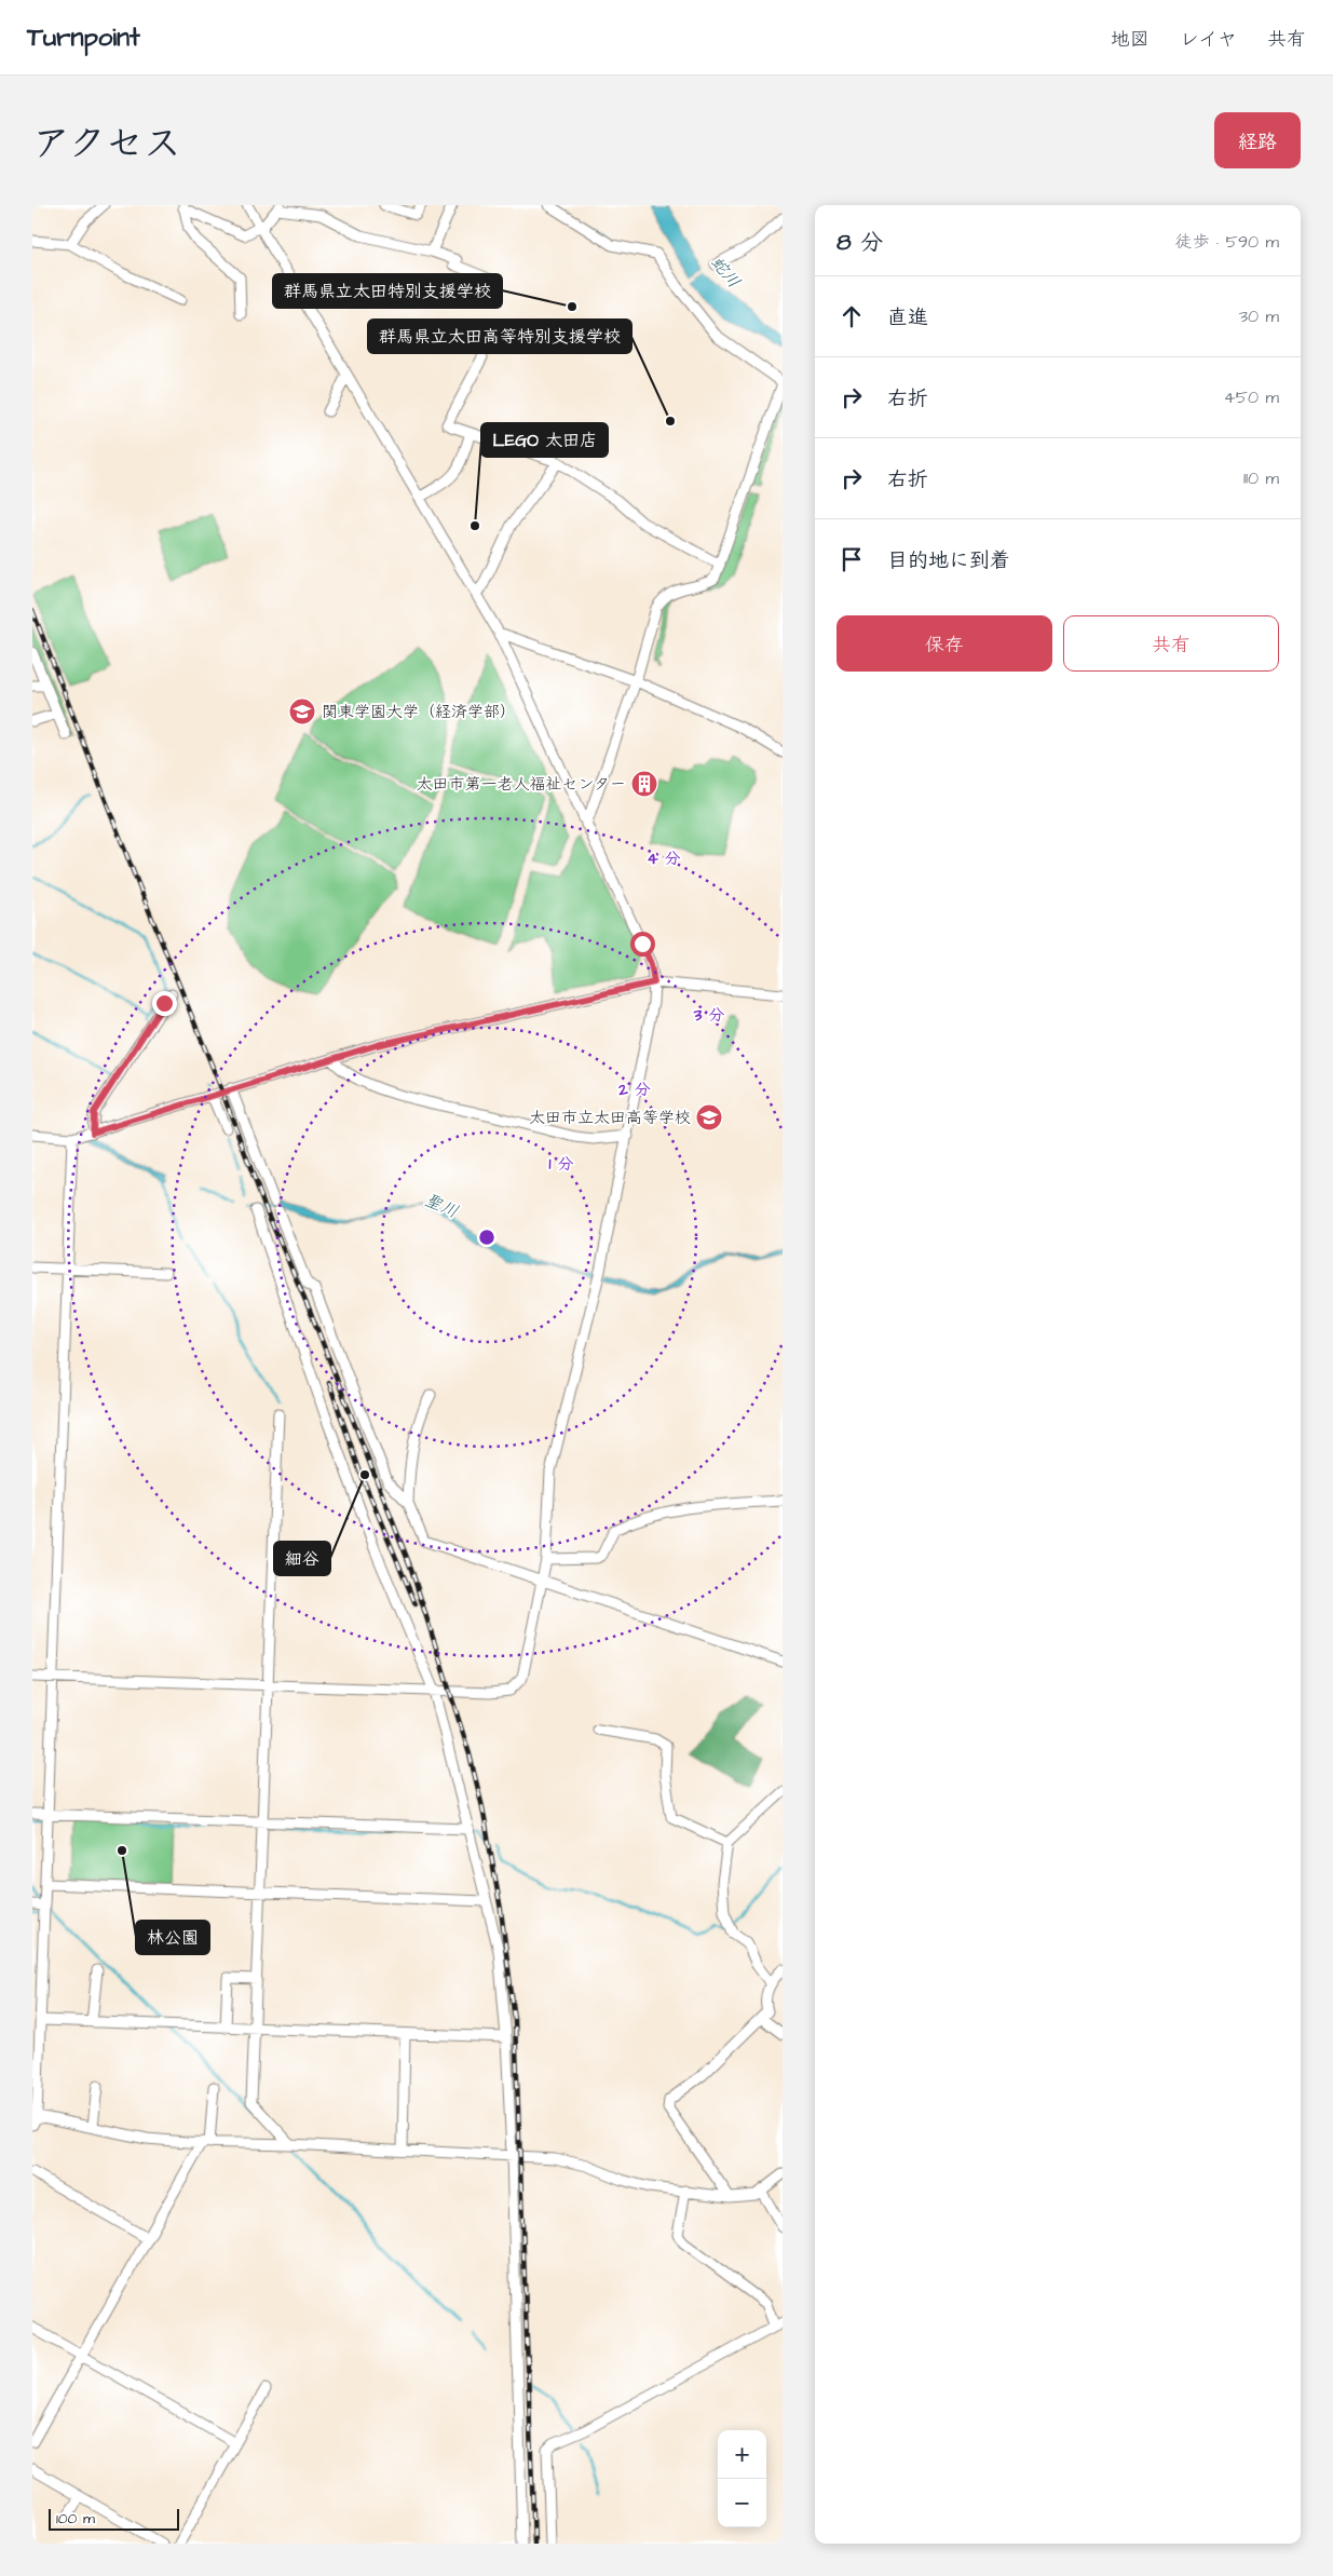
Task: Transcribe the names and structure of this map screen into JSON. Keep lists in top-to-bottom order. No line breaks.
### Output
{"water":["蛇川","聖川"],"places":{"other":["群馬県立太田特別支援学校","群馬県立太田高等特別支援学校","LEGO 太田店","細谷","林公園"],"school or university":["関東学園大学（経済学部）","太田市立太田高等学校"],"building":["太田市第一老人福祉センター"]},"scale_bar":"100 m","page":{"header":"Turnpoint","nav":["地図","レイヤ","共有"],"title":"アクセス","buttons":["経路",["保存","共有"]],"heading":["8 分","徒歩 · 590 m"],"list":[["直進","30 m"],["右折","450 m"],["右折","110 m"],"目的地に到着"],"map_buttons":["+","−"],"scale":"100 m"},"rings":["4 分","3 分","2 分","1 分"]}
